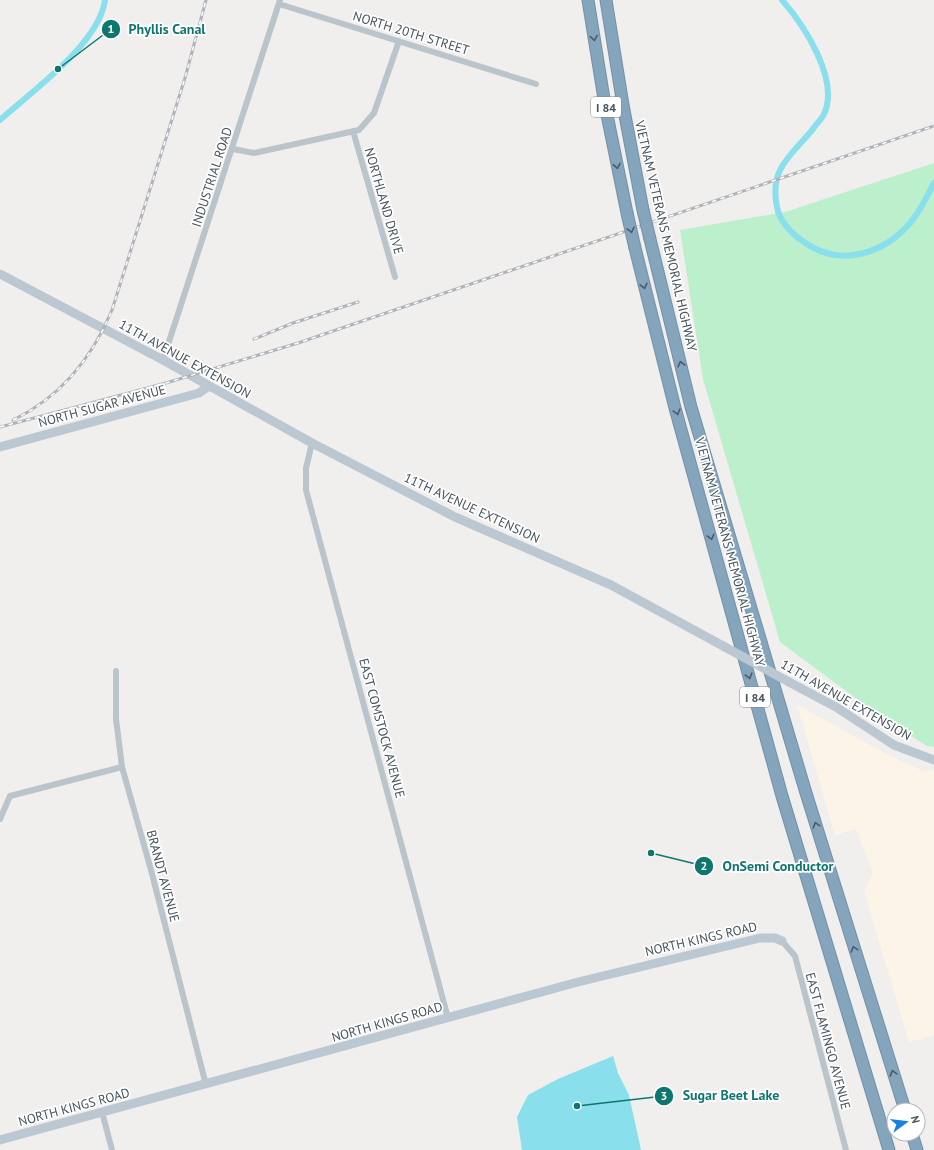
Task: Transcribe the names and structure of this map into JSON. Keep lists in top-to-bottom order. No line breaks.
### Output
{"streets":{"highway":["I 84","VIETNAM VETERANS MEMORIAL HIGHWAY"],"street":["NORTH 20TH STREET","INDUSTRIAL ROAD","NORTHLAND DRIVE","11TH AVENUE EXTENSION","NORTH SUGAR AVENUE","EAST COMSTOCK AVENUE","BRANDT AVENUE","NORTH KINGS ROAD","EAST FLAMINGO AVENUE"]},"crossings":[["NORTH 20TH STREET","INDUSTRIAL ROAD"],["INDUSTRIAL ROAD","11TH AVENUE EXTENSION"],["11TH AVENUE EXTENSION","NORTH SUGAR AVENUE"],["11TH AVENUE EXTENSION","EAST COMSTOCK AVENUE"],["EAST COMSTOCK AVENUE","NORTH KINGS ROAD"],["BRANDT AVENUE","NORTH KINGS ROAD"],["NORTH KINGS ROAD","EAST FLAMINGO AVENUE"]],"places":["Phyllis Canal","OnSemi Conductor","Sugar Beet Lake"],"north":"right"}
